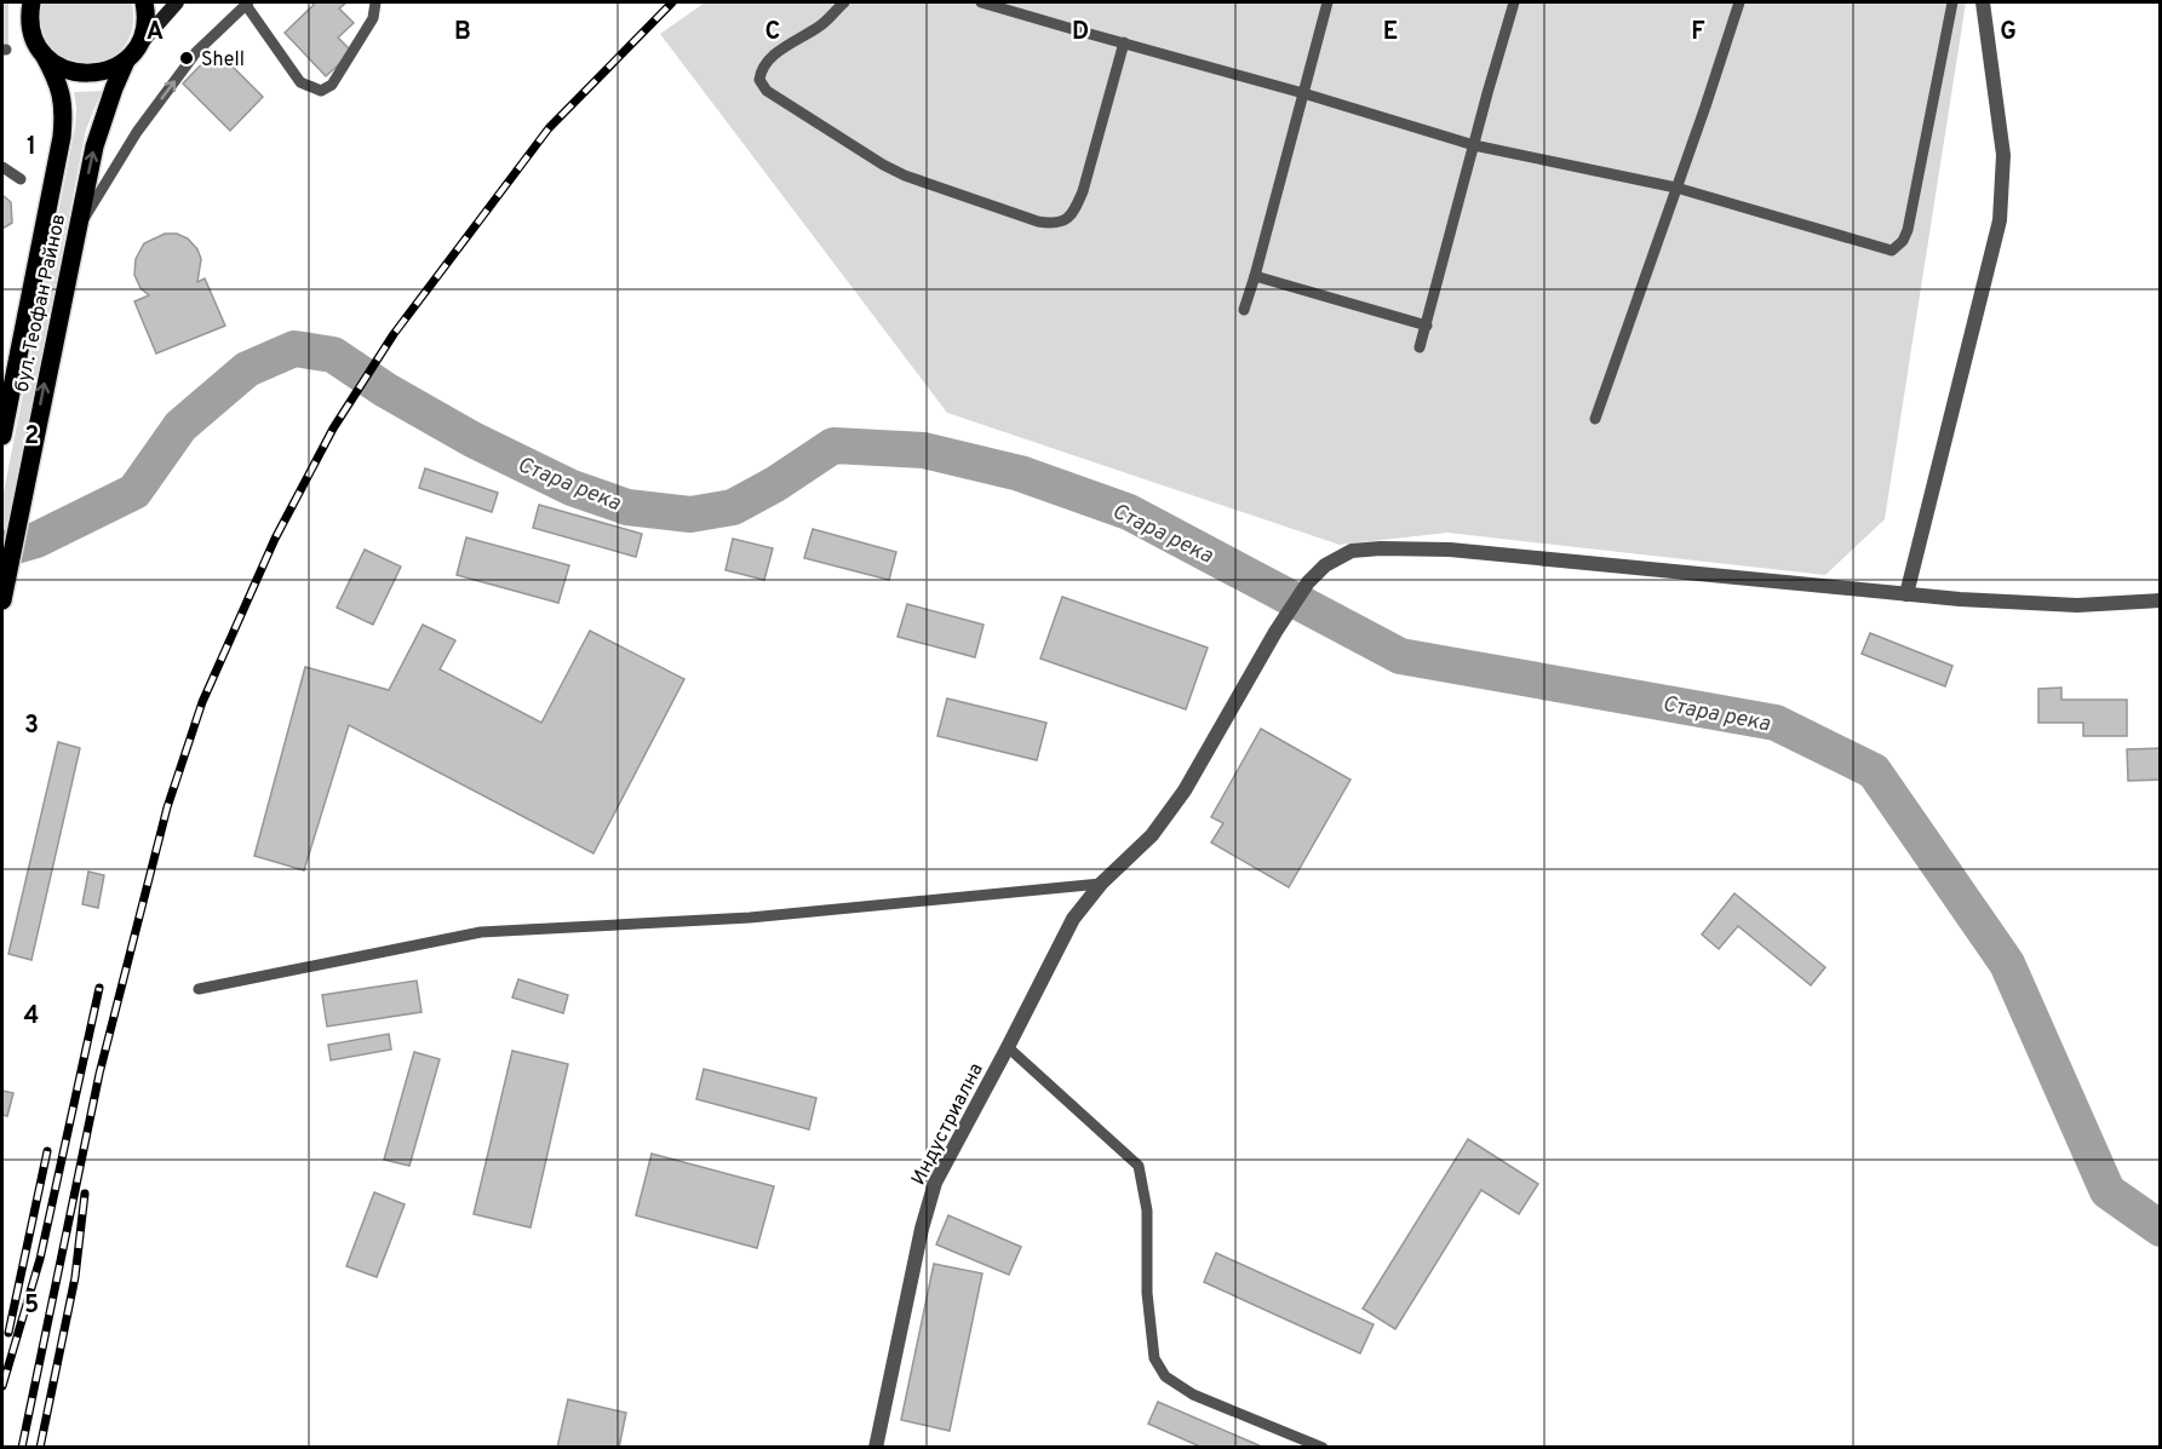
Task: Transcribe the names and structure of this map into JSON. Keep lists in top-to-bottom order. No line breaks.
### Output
{"streets":{"main road":["бул. Теофан Райнов"],"street":["Индустриална"]},"water":["Стара река"],"places":["Shell"],"grid":{"columns":["A","B","C","D","E","F","G"],"rows":["1","2","3","4","5"]}}
